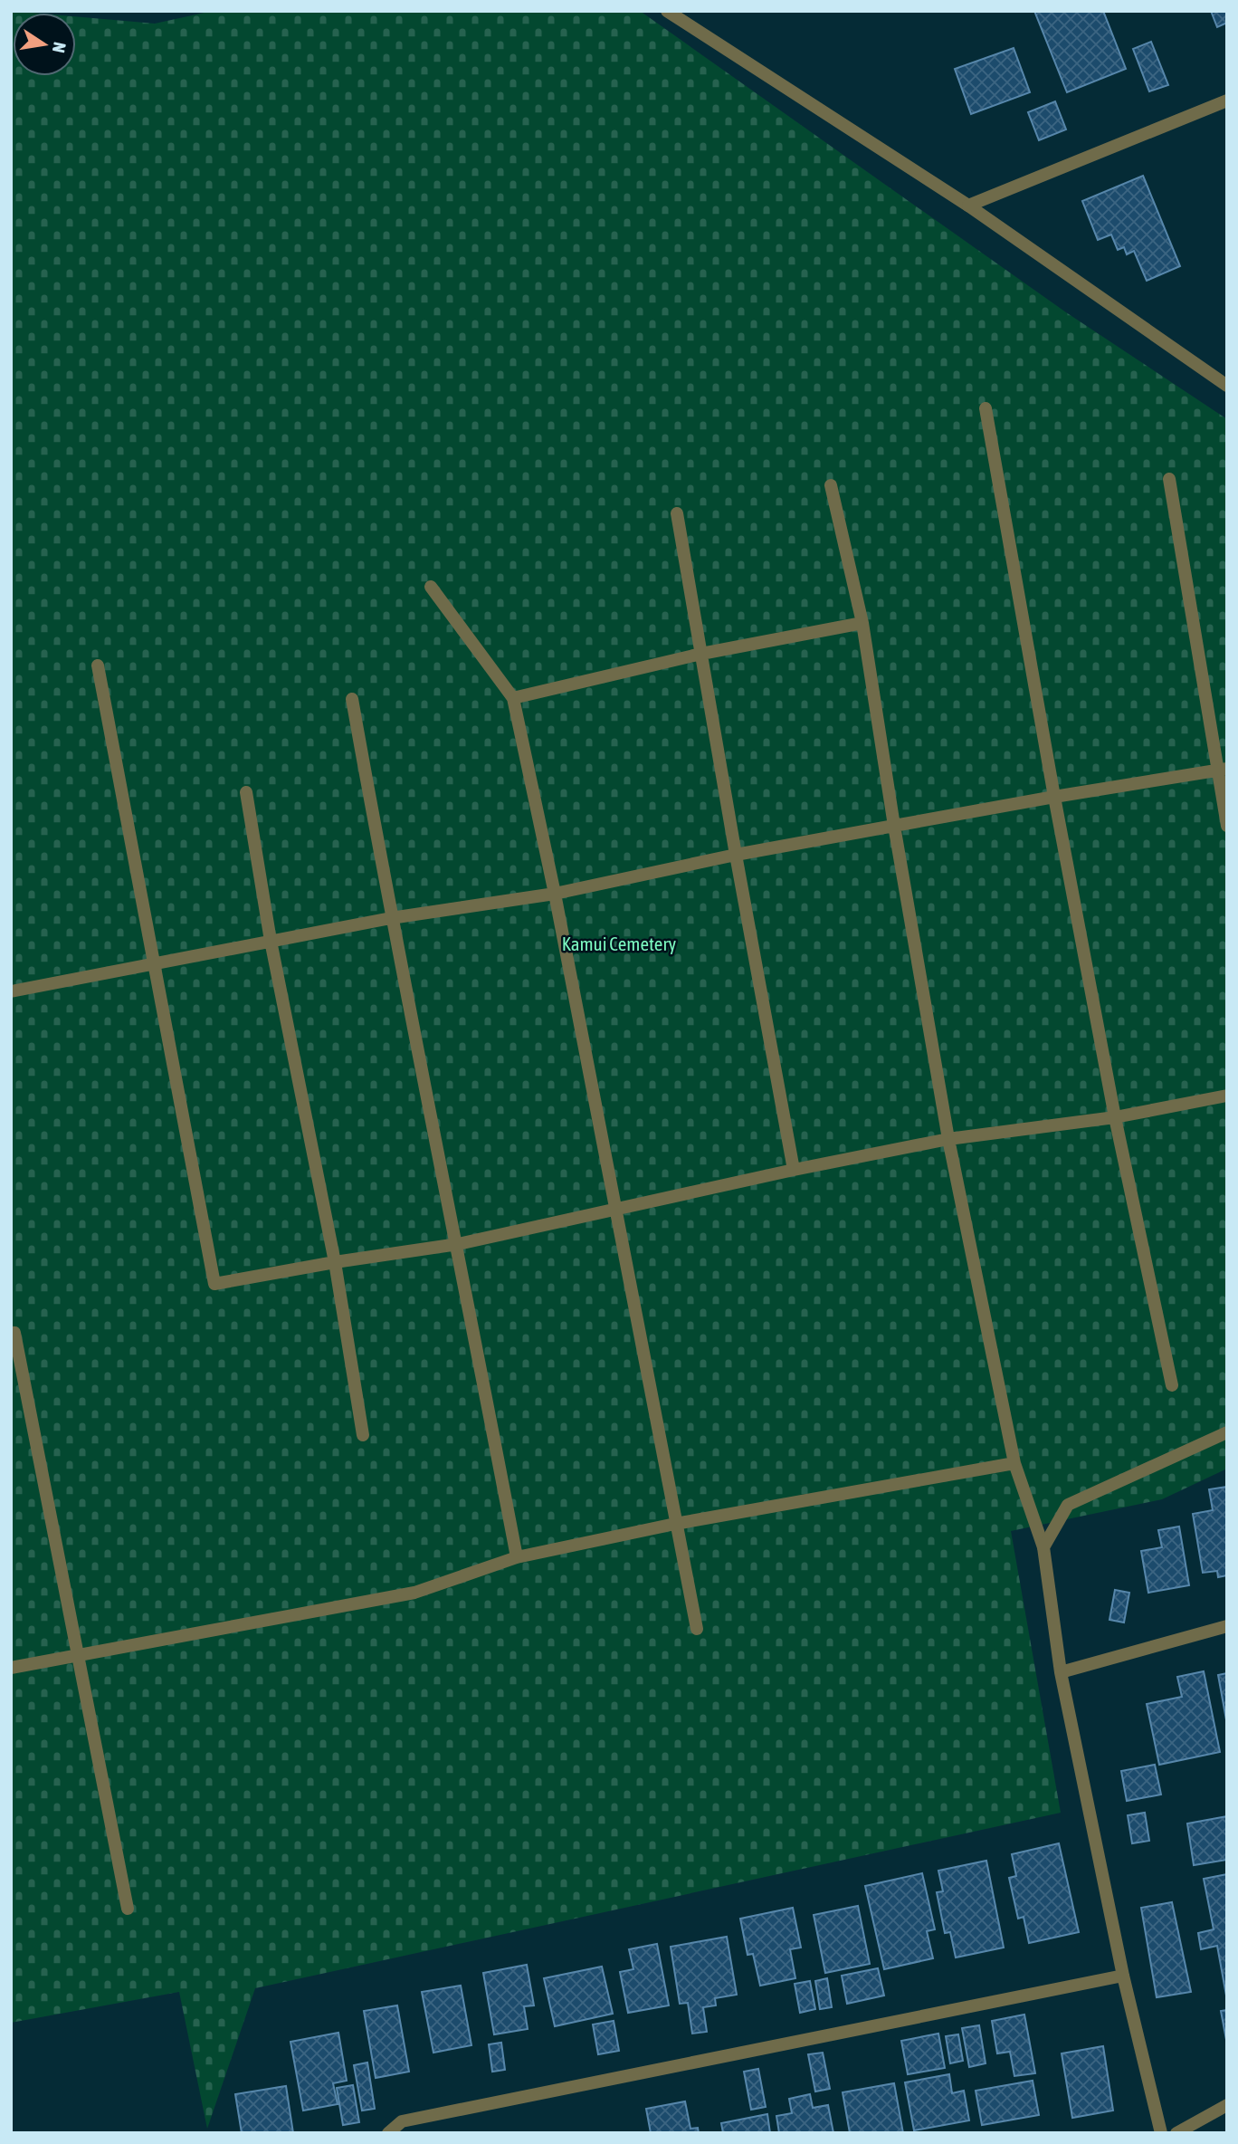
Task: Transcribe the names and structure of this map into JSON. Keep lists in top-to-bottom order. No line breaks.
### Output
{"parks":["Kamui Cemetery"],"north":"right"}
